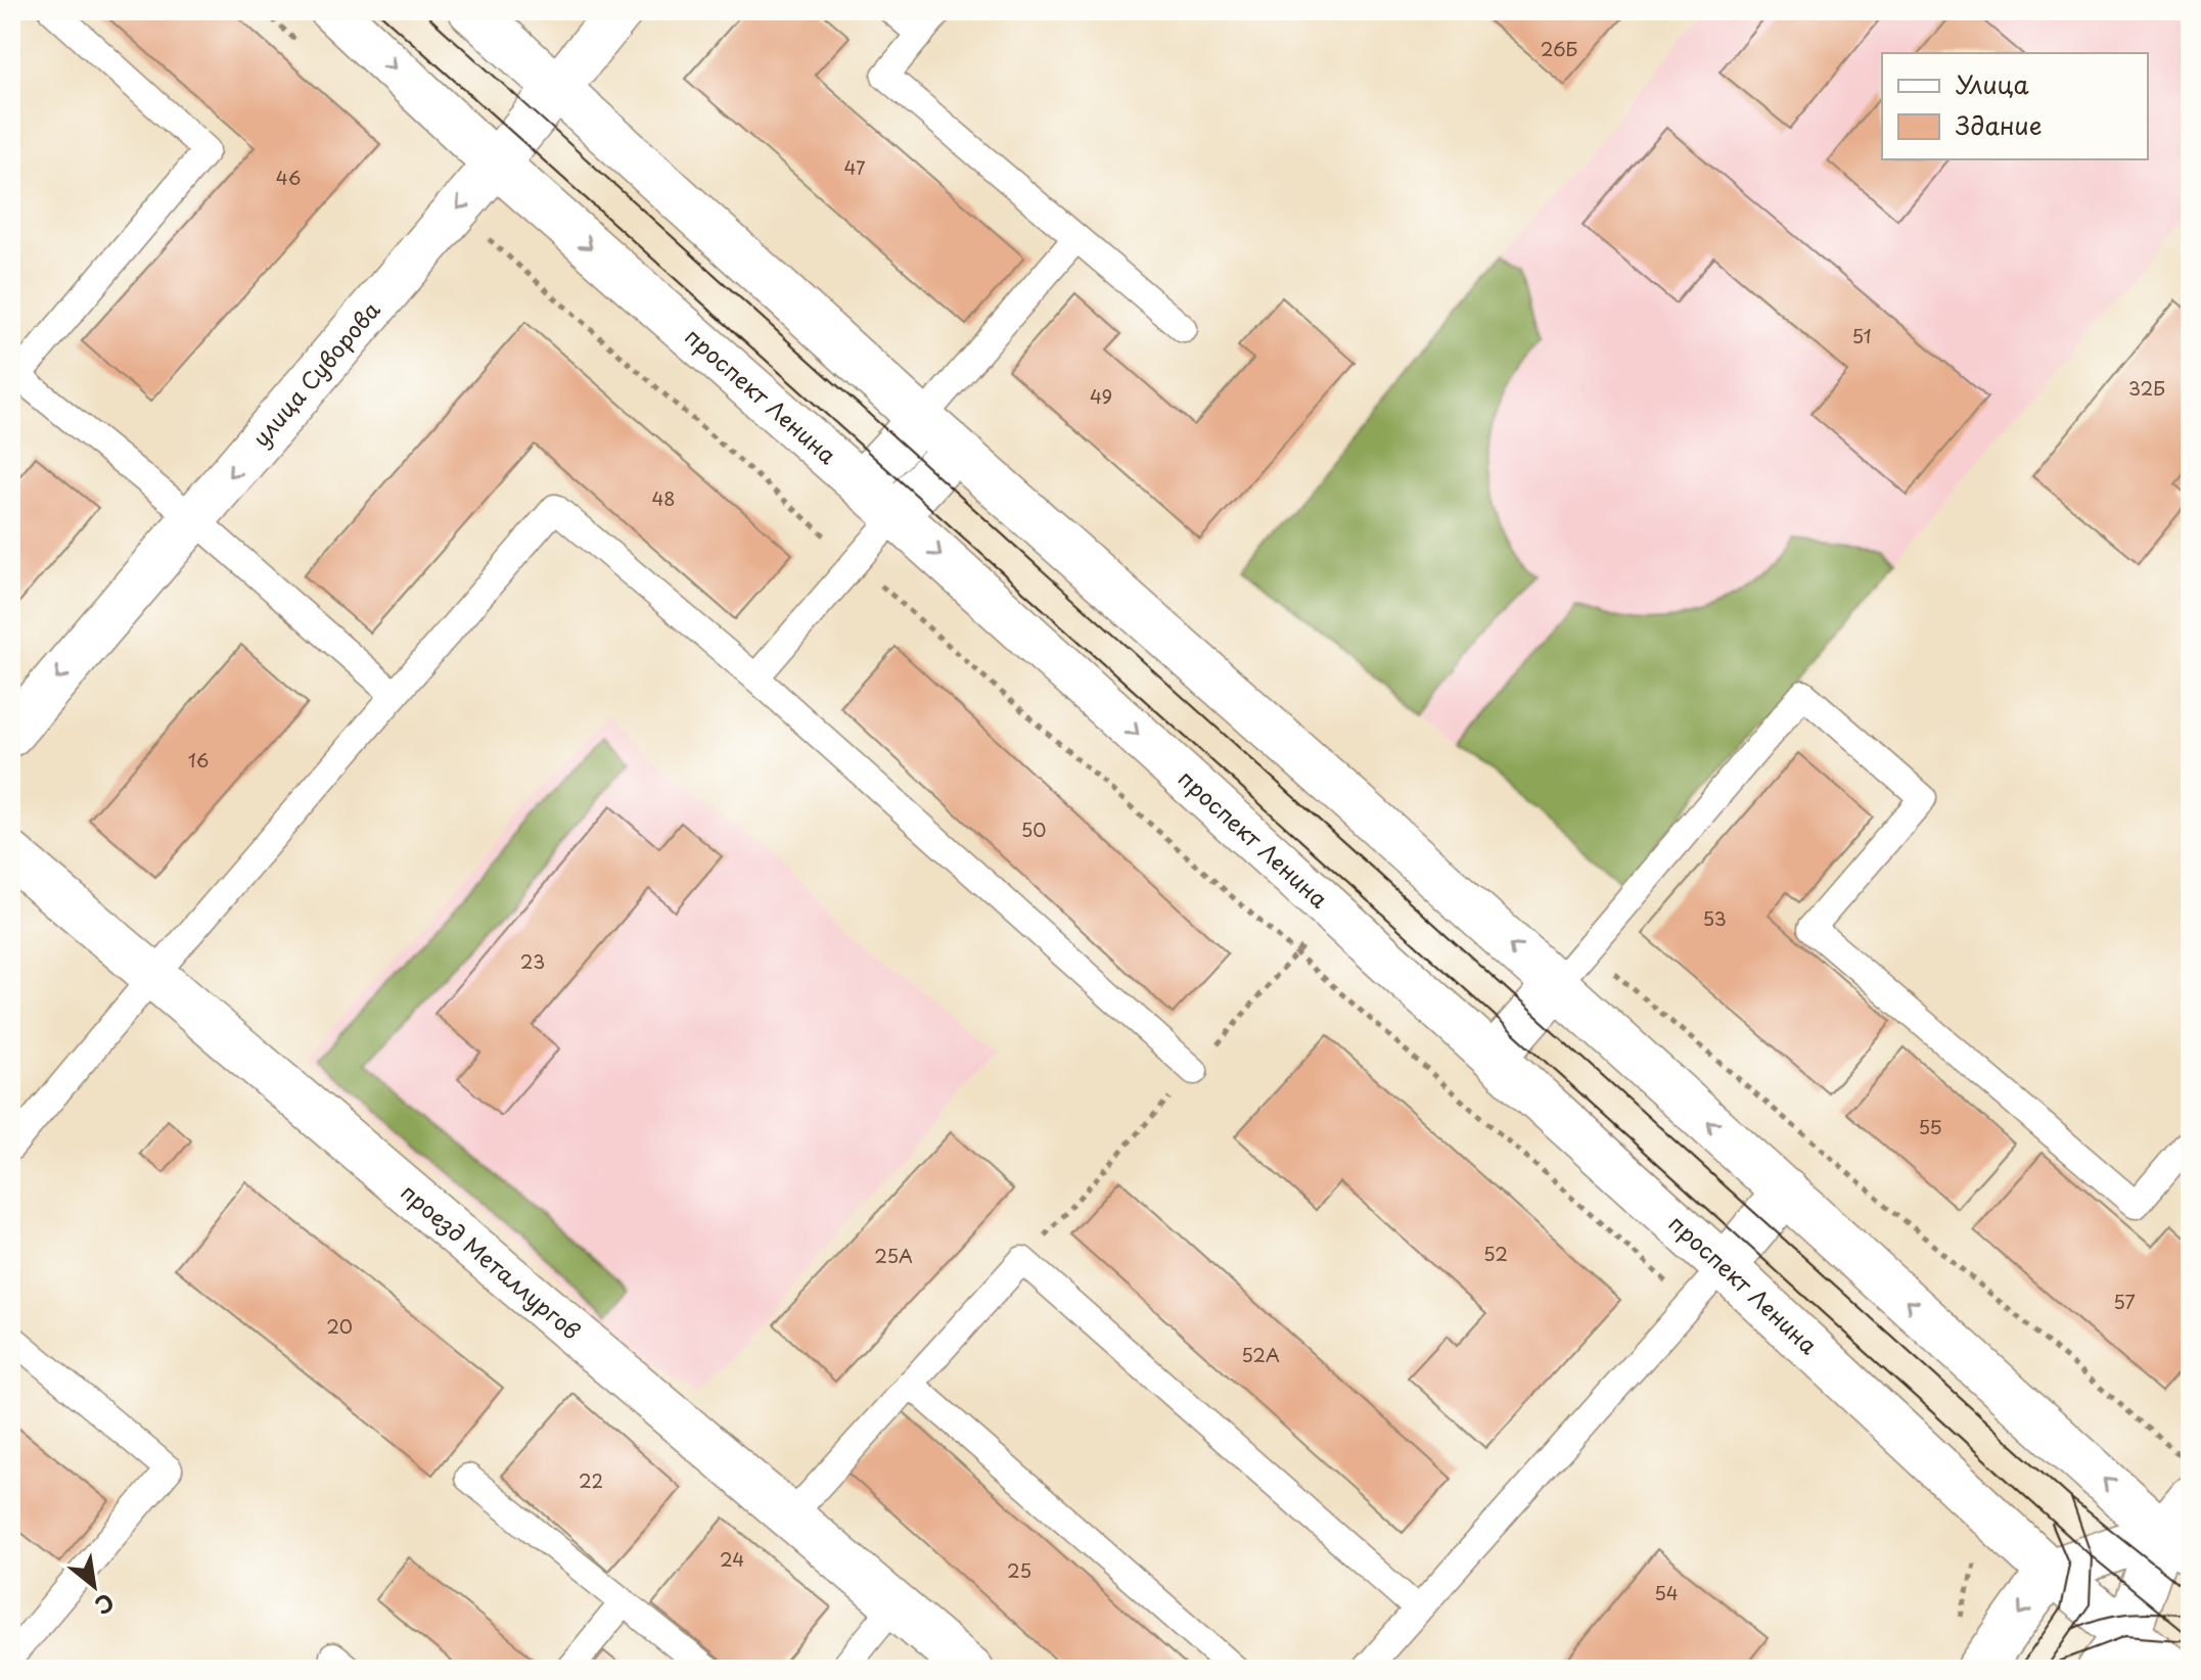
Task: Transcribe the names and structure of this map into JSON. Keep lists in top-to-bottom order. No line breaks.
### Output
{"streets":{"main road":["улица Суворова","проспект Ленина","проезд Металлургов"]},"crossings":[["улица Суворова","проспект Ленина"]],"one_way":["улица Суворова"],"house_numbers":["26Б","47","46","51","32Б","49","48","16","50","53","23","55","52","25А","57","20","52А","22","24","25","54"],"legend":["Улица","Здание"],"north":"bottom right"}
